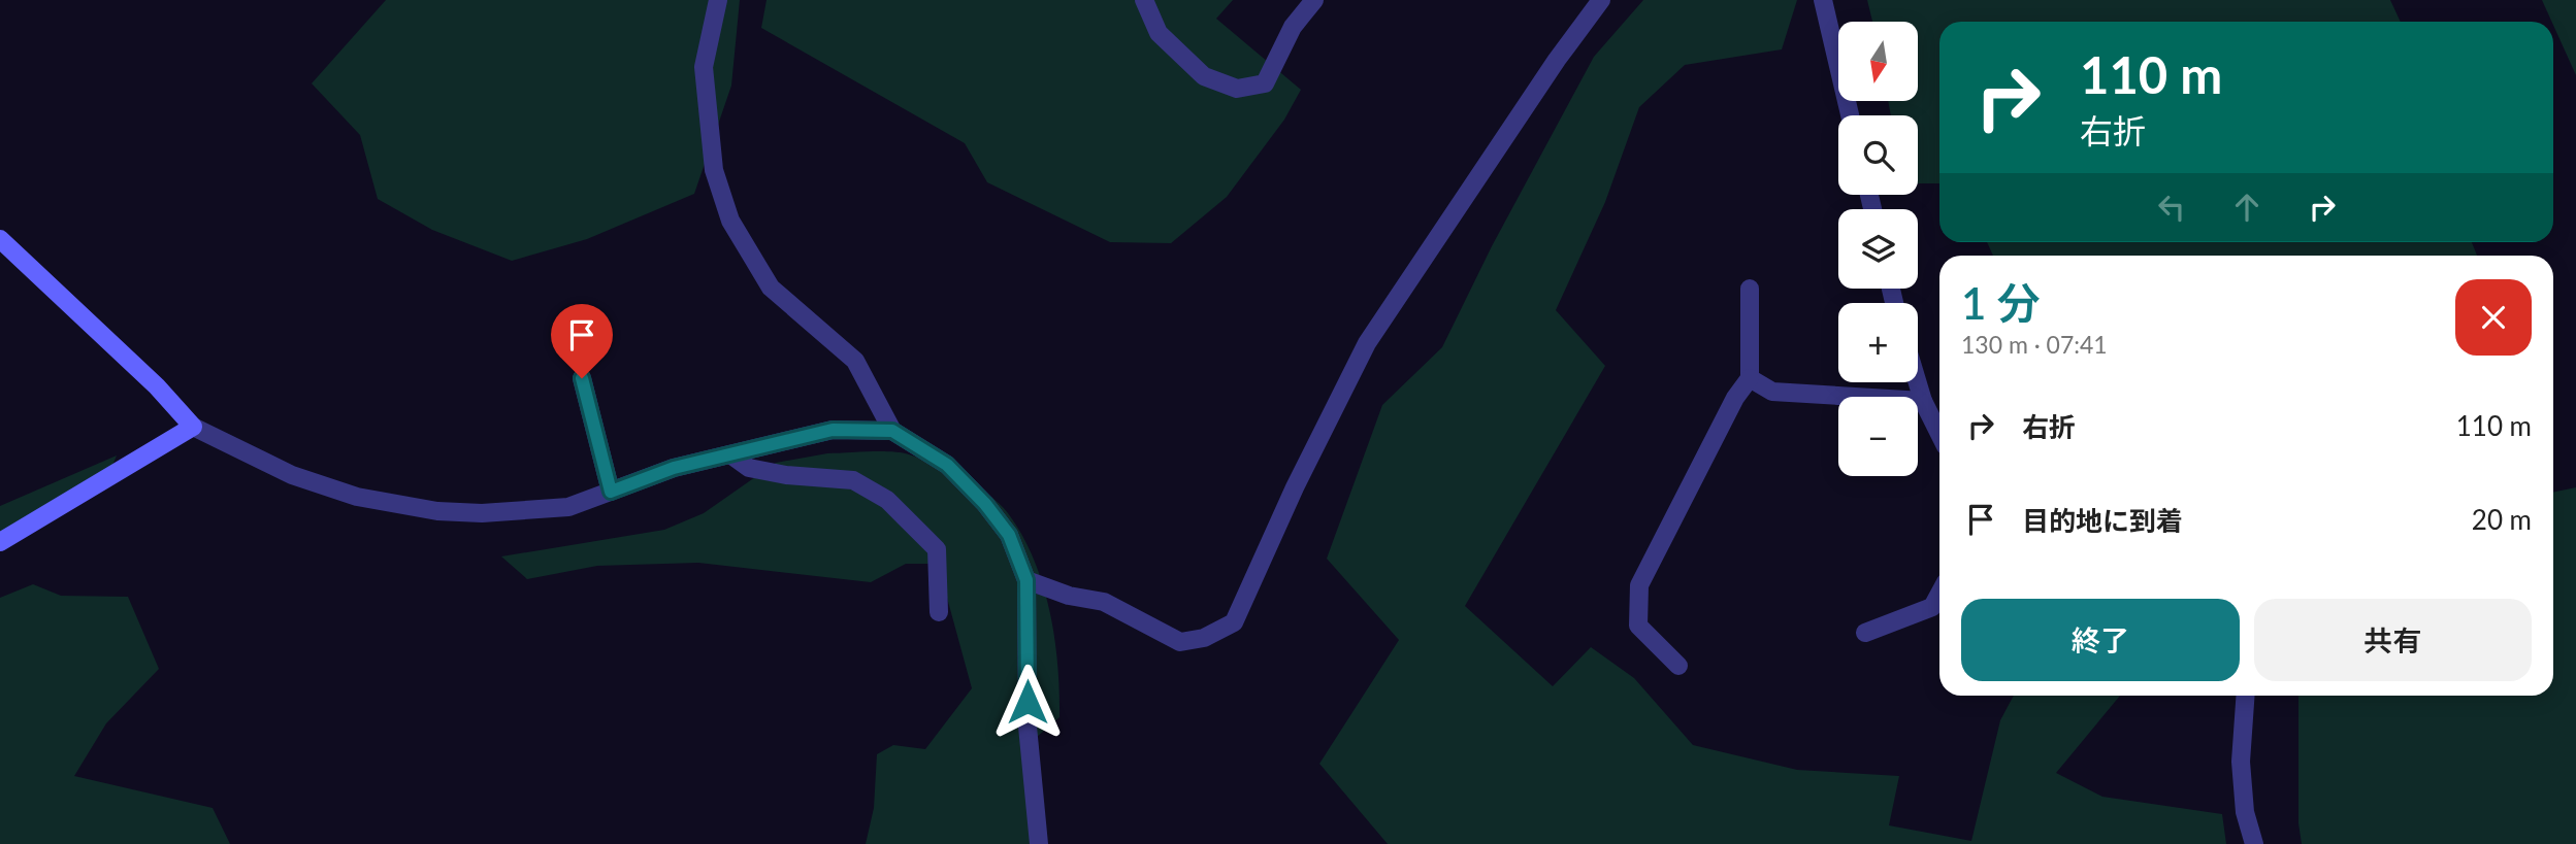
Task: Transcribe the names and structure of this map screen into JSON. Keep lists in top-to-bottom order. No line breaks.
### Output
{"north":"bottom","page":{"map_buttons":["+","−"],"turn":["110 m","右折"],"heading":["1 分","130 m · 07:41"],"list":[{"name":"右折","value":"110 m"},{"name":"目的地に到着","value":"20 m"}],"buttons":["終了","共有"]}}
